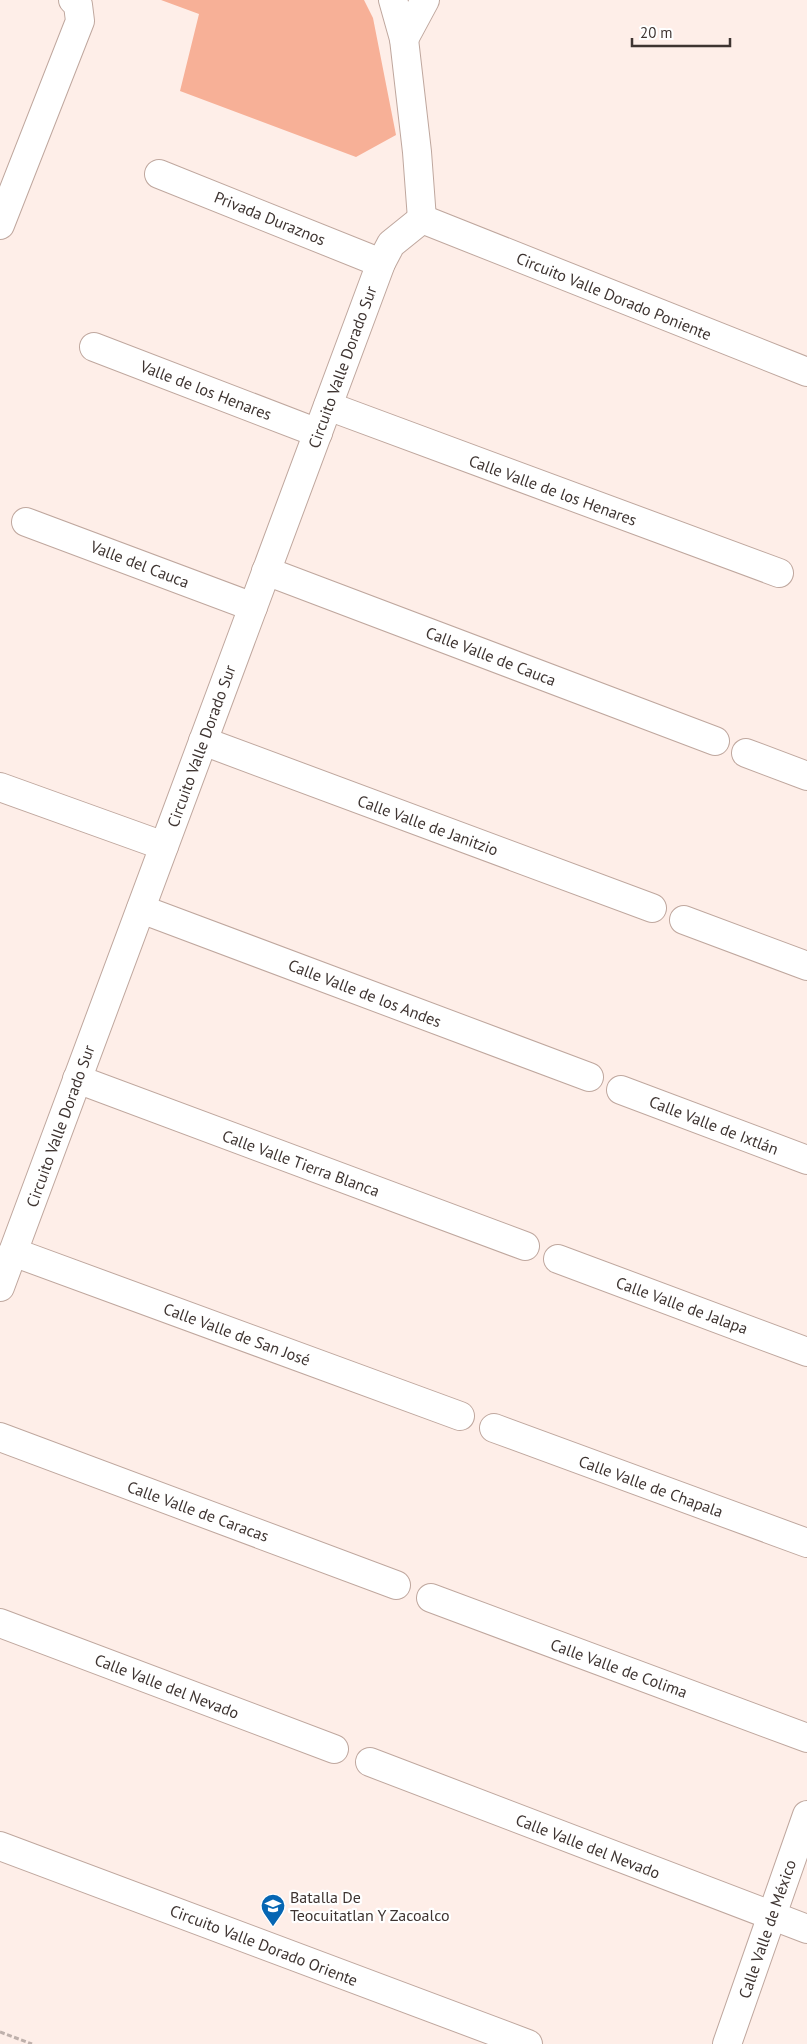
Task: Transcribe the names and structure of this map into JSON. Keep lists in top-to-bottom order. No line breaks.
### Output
{"streets":{"street":["Privada Duraznos","Circuito Valle Dorado Poniente","Circuito Valle Dorado Sur","Valle de los Henares","Calle Valle de los Henares","Valle del Cauca","Calle Valle de Cauca","Calle Valle de Janitzio","Calle Valle de los Andes","Calle Valle de Ixtlán","Calle Valle Tierra Blanca","Calle Valle de Jalapa","Calle Valle de San José","Calle Valle de Chapala","Calle Valle de Caracas","Calle Valle de Colima","Calle Valle del Nevado","Calle Valle de México","Circuito Valle Dorado Oriente"]},"crossings":[["Privada Duraznos","Circuito Valle Dorado Sur"],["Circuito Valle Dorado Poniente","Circuito Valle Dorado Sur"],["Circuito Valle Dorado Sur","Valle de los Henares"],["Circuito Valle Dorado Sur","Calle Valle de los Henares"],["Circuito Valle Dorado Sur","Valle del Cauca"],["Circuito Valle Dorado Sur","Calle Valle de Cauca"],["Circuito Valle Dorado Sur","Calle Valle de Janitzio"],["Circuito Valle Dorado Sur","Calle Valle de los Andes"],["Circuito Valle Dorado Sur","Calle Valle Tierra Blanca"],["Circuito Valle Dorado Sur","Calle Valle de San José"],["Calle Valle del Nevado","Calle Valle de México"]],"places":{"school or university":["Batalla De Teocuitatlan Y Zacoalco"]},"scale_bar":"20 m"}
